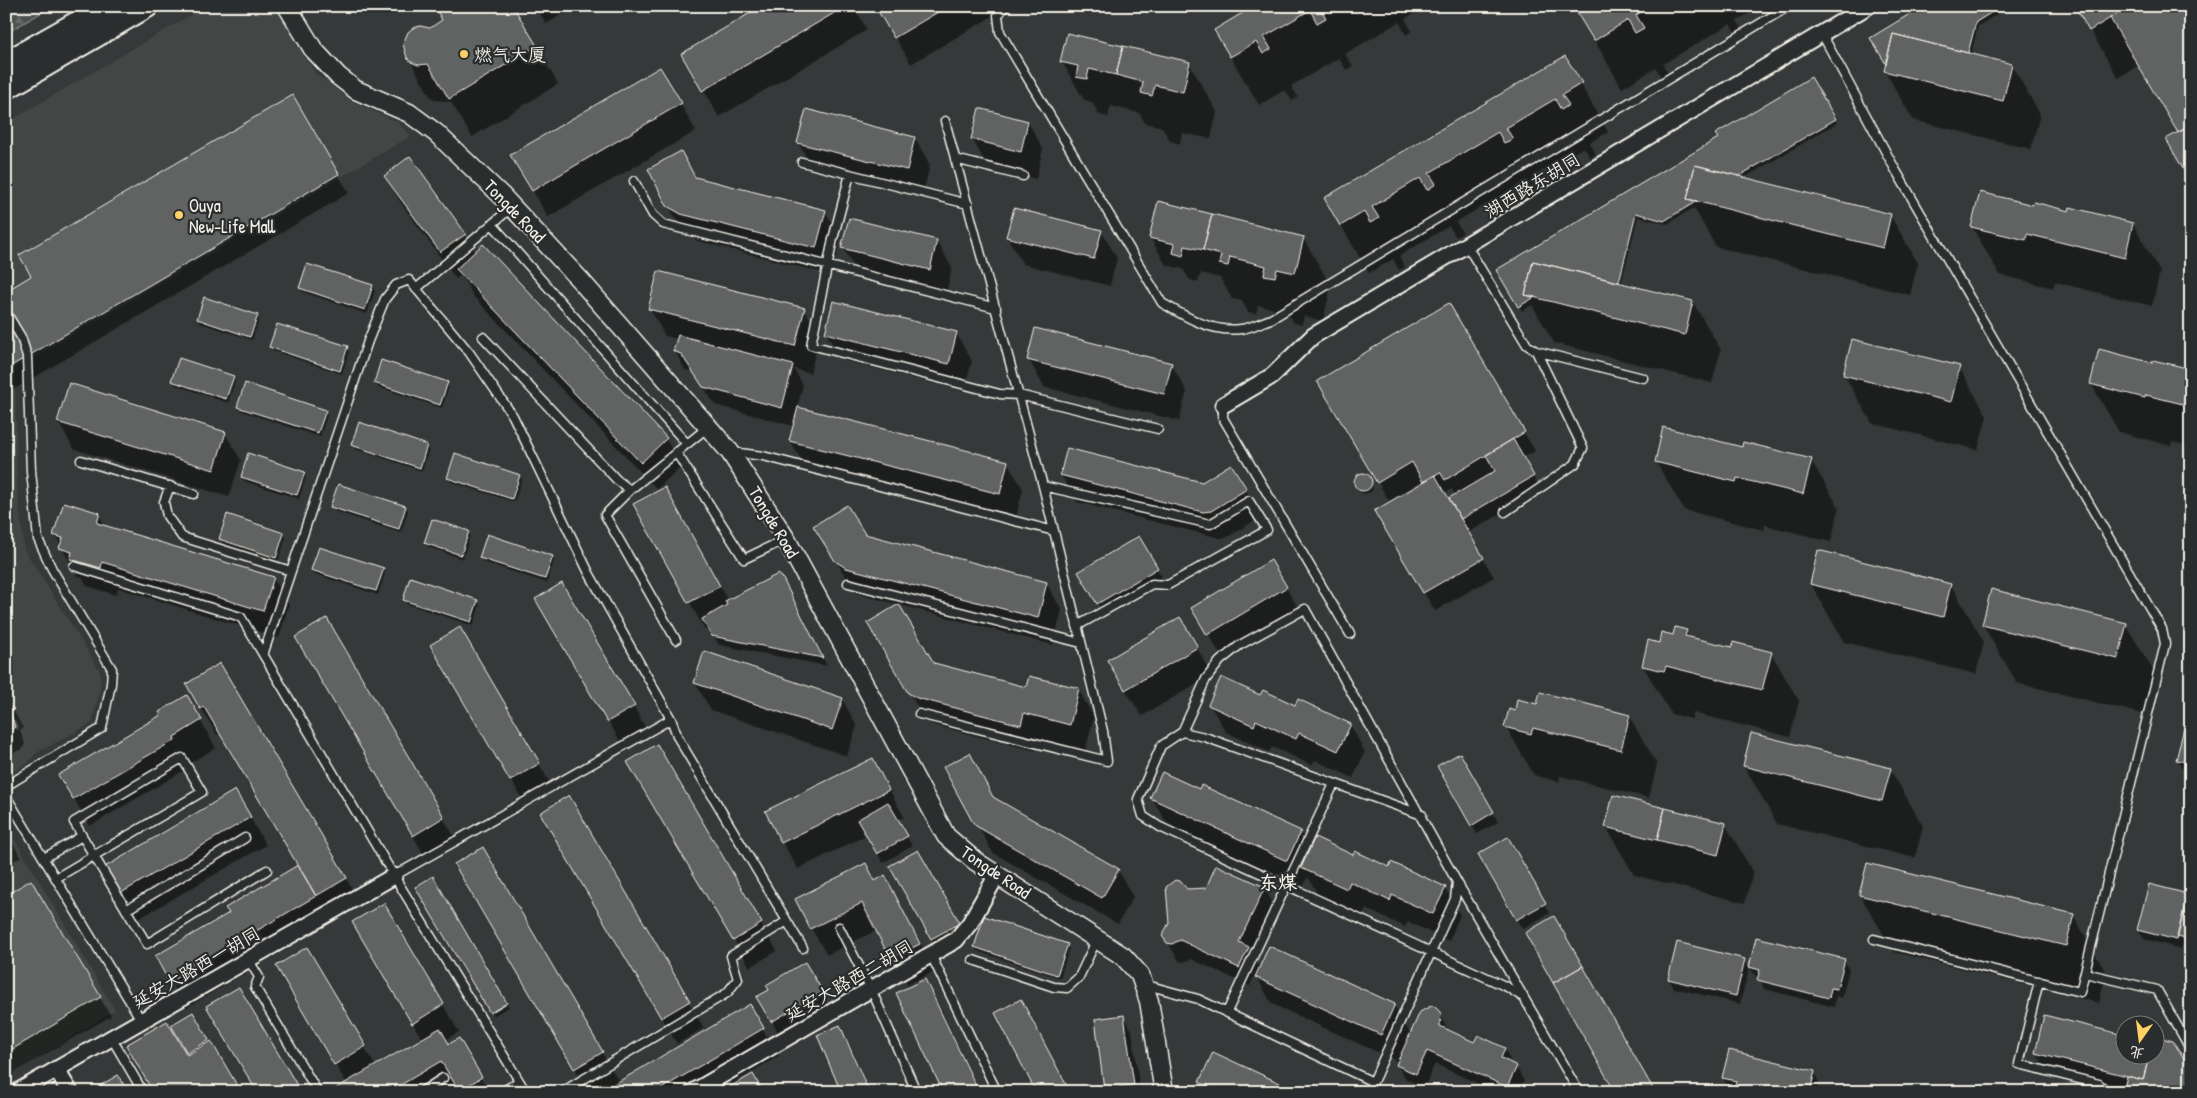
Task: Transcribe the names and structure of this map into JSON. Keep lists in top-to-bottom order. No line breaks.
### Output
{"streets":{"street":["湖西路东胡同","Tongde Road","延安大路西一胡同","延安大路西二胡同"]},"crossings":[["Tongde Road","延安大路西二胡同"]],"districts":["东煤"],"places":["燃气大厦","Ouya New-Life Mall"],"north":"bottom"}
